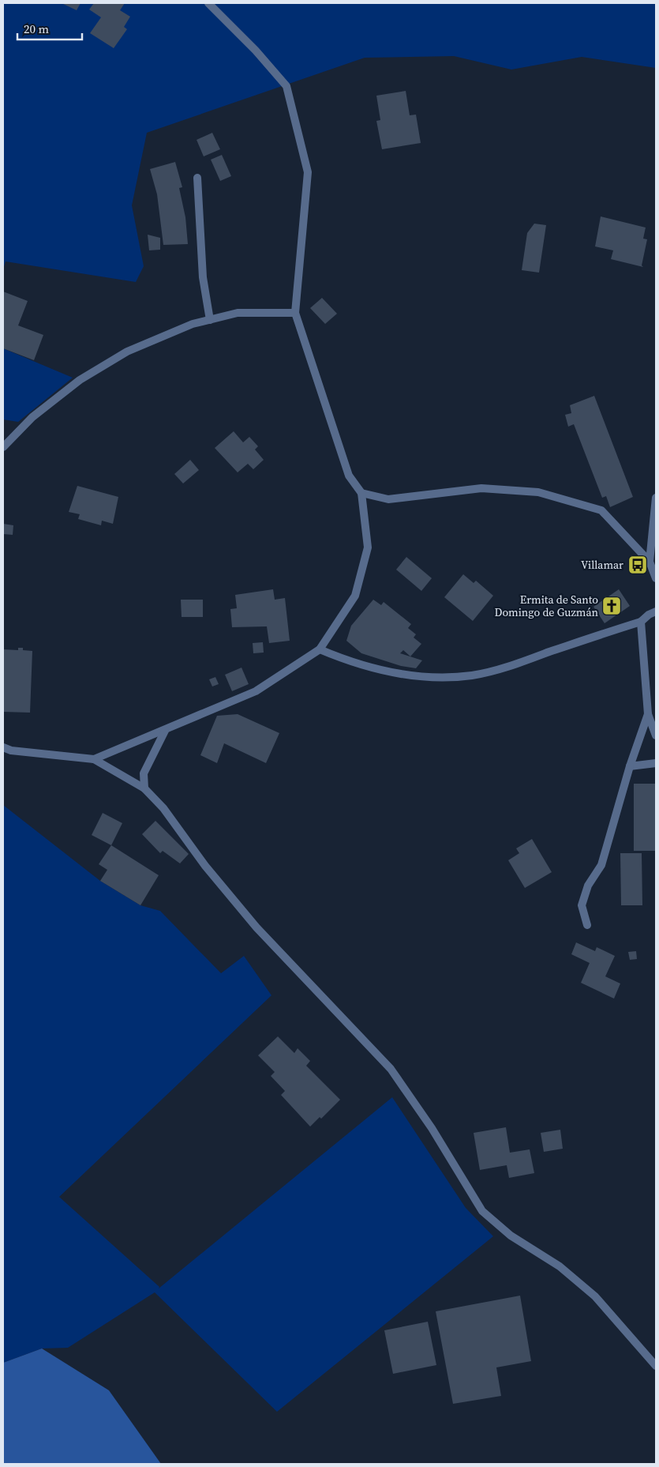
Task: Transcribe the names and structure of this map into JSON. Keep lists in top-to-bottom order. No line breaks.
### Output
{"places":{"bus stop":["Villamar"],"church":["Ermita de Santo Domingo de Guzmán"]},"scale_bar":"20 m"}
